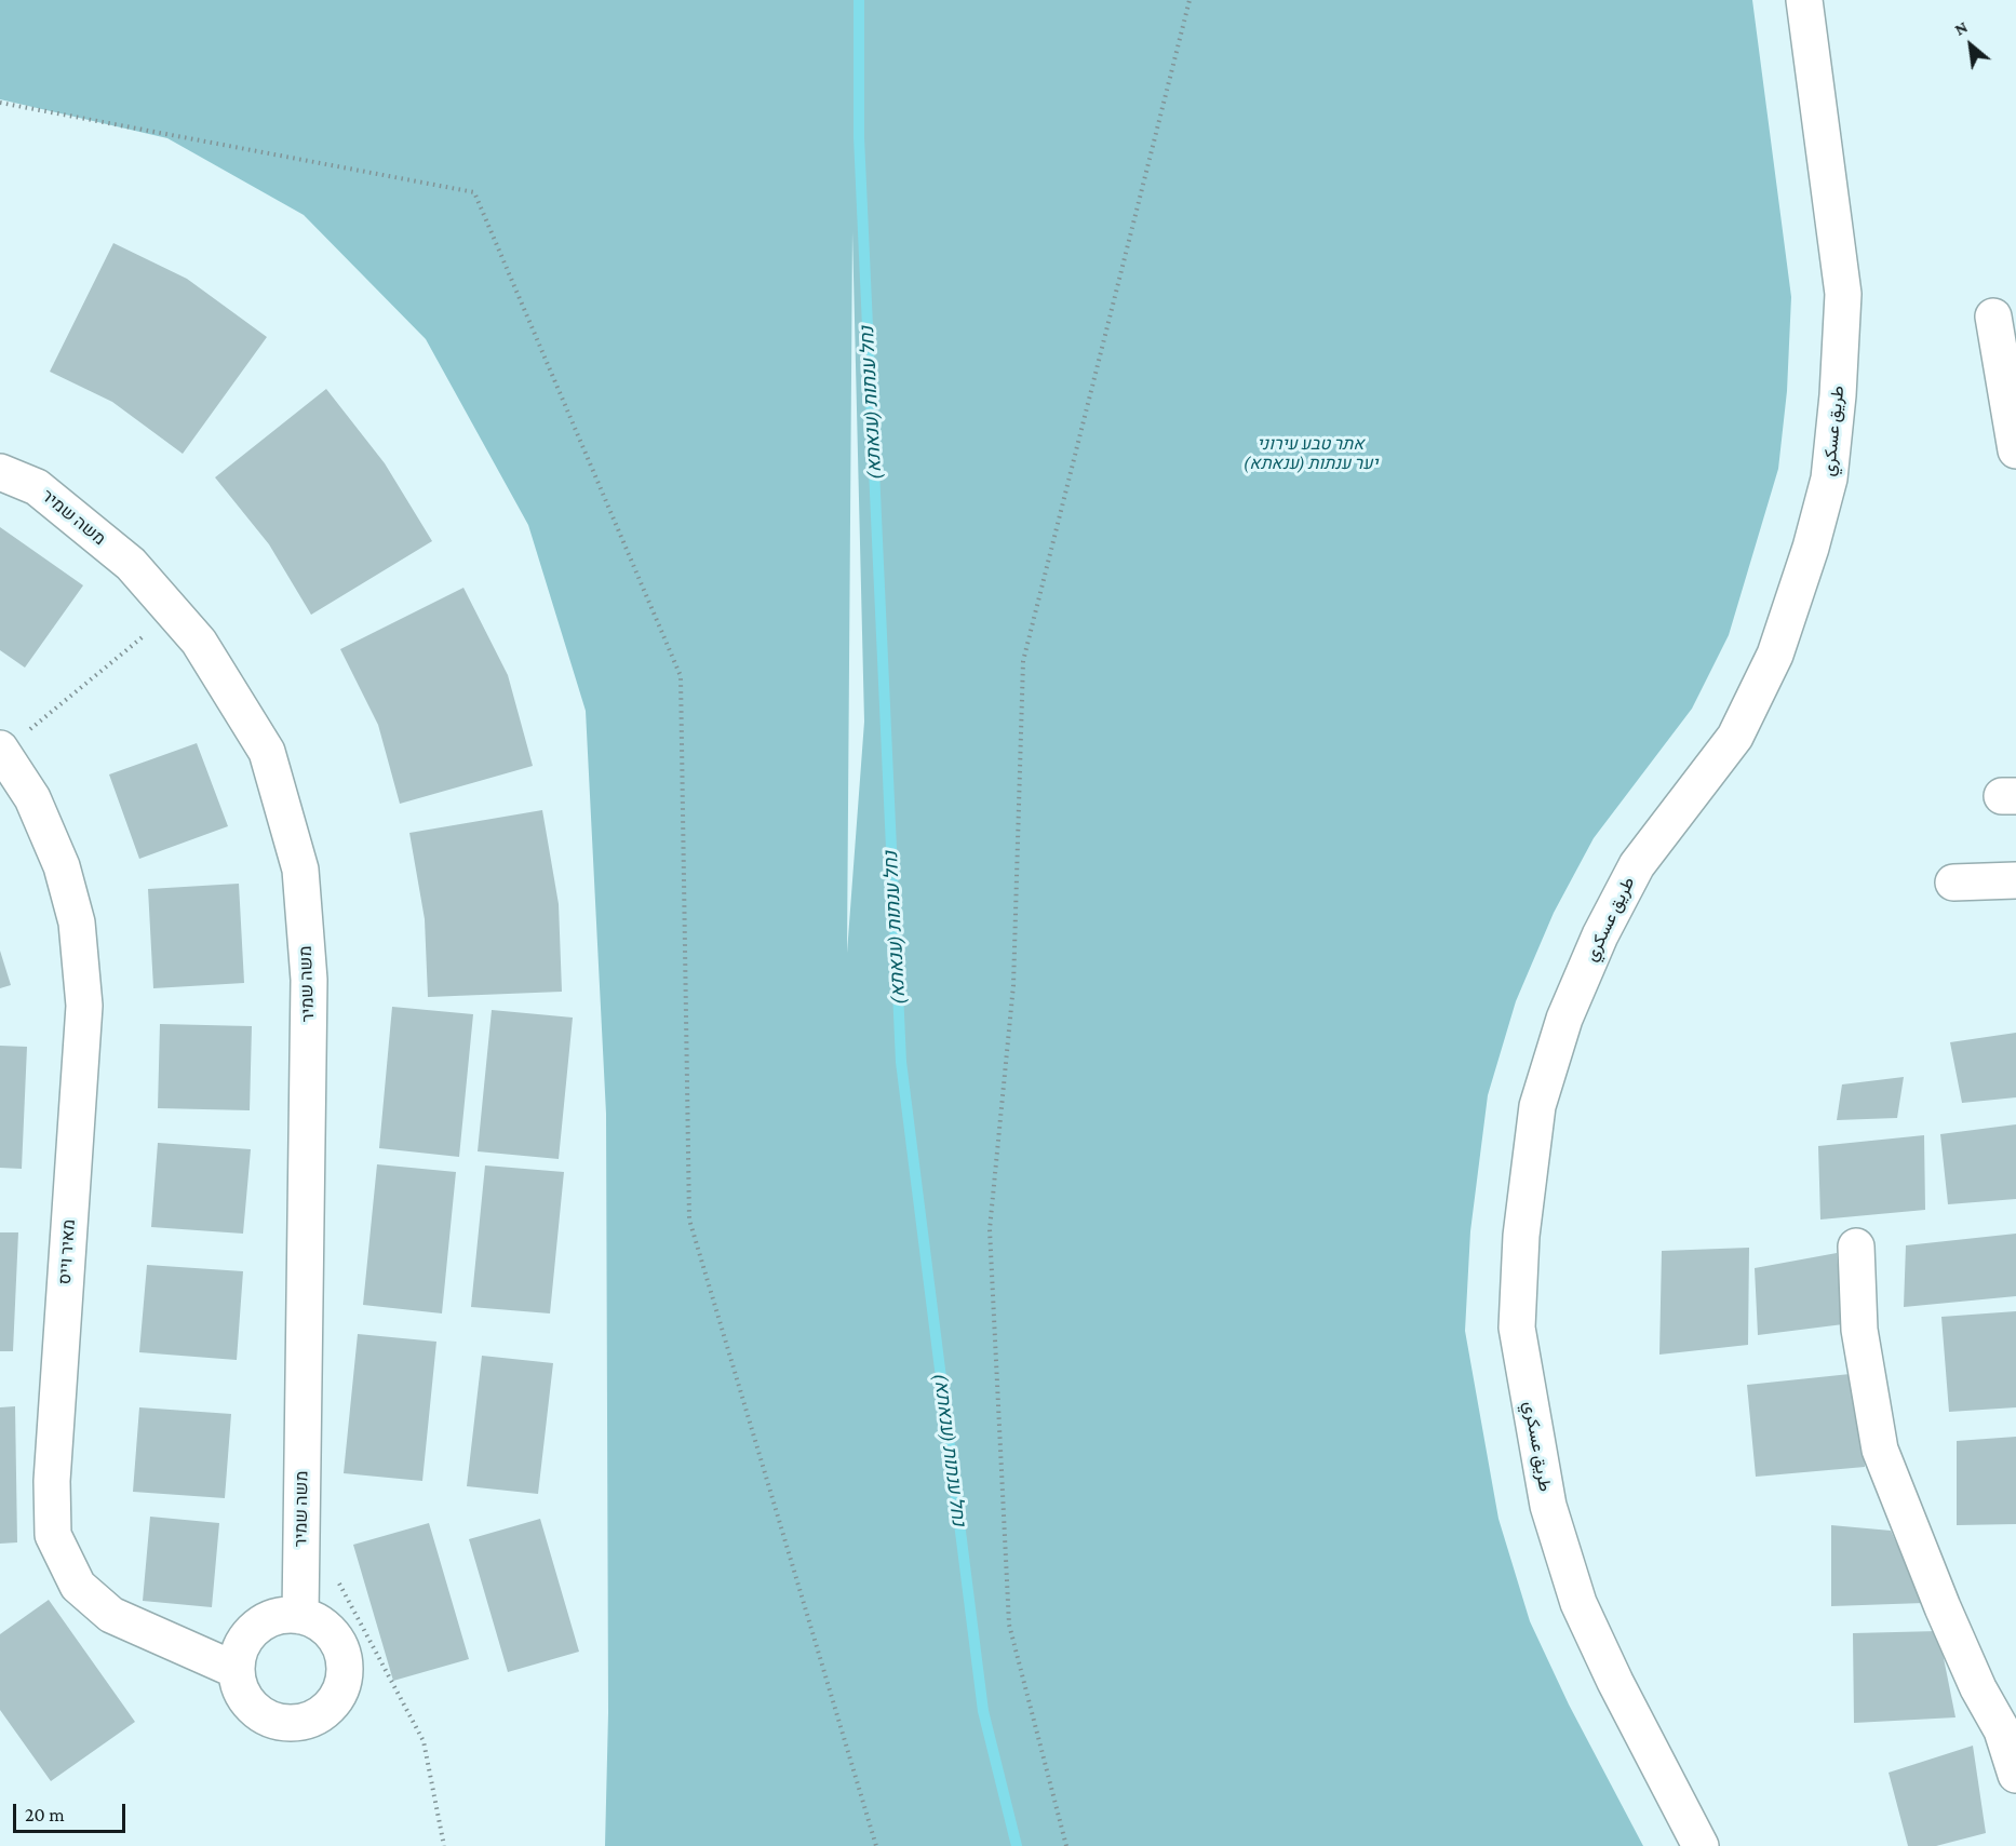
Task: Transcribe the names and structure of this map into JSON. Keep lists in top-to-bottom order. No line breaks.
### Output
{"streets":{"street":["طريق عسكري","משה שמיר","מאיר וייס"]},"crossings":[["משה שמיר","מאיר וייס"]],"water":["נחל ענתות (ענאתא)"],"parks":["אתר טבע עירוני יער ענתות (ענאתא)"],"scale_bar":"20 m","north":"top left"}
